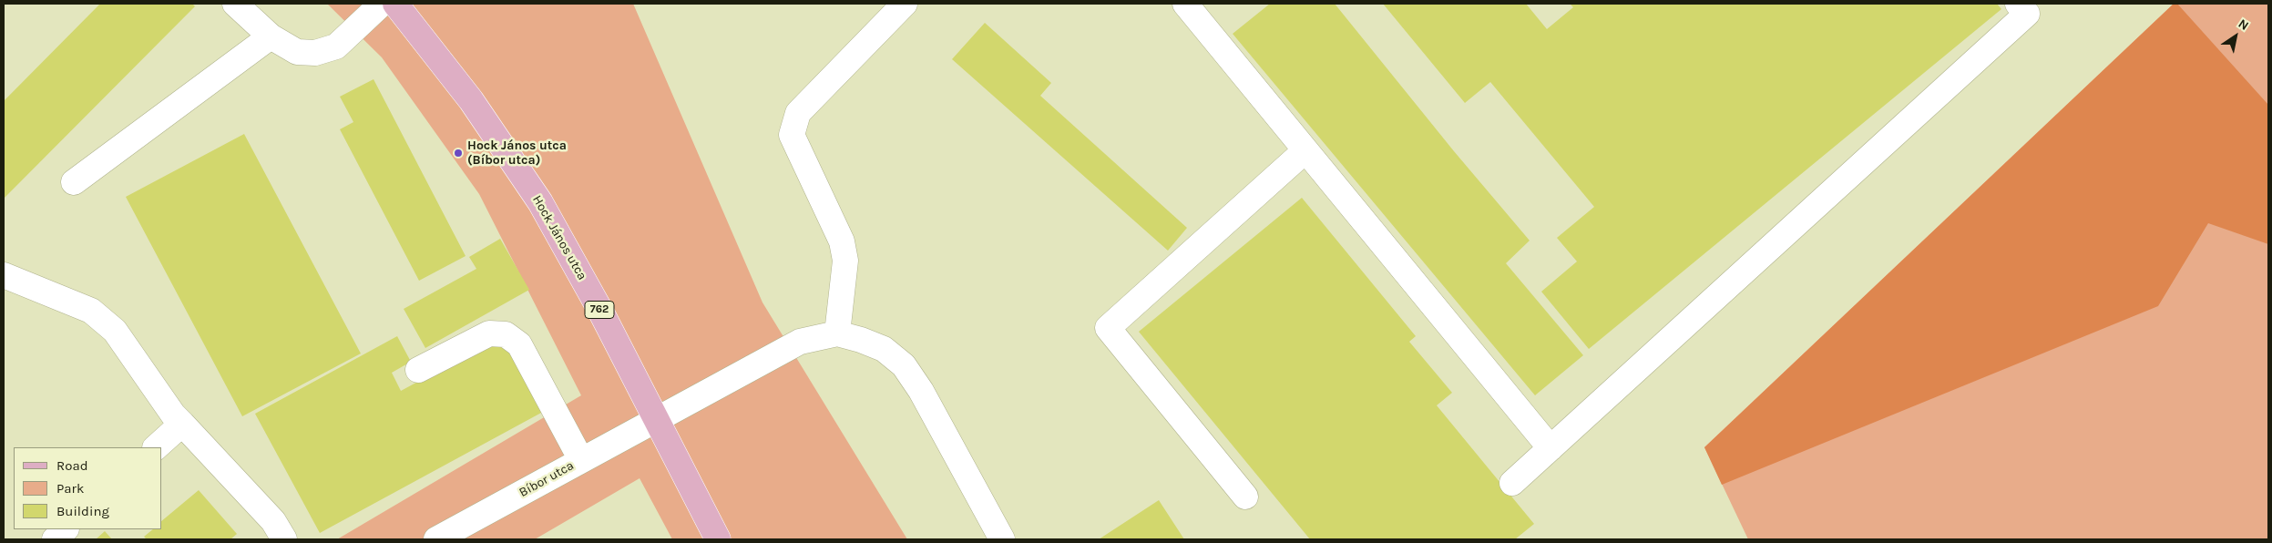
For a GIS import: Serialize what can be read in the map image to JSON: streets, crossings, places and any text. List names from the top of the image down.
{
  "streets": {
    "main road": ["Hock János utca", "762"],
    "street": ["Bíbor utca"]
  },
  "crossings": [
    ["Hock János utca", "Bíbor utca"]
  ],
  "places": ["Hock János utca (Bíbor utca)"],
  "legend": ["Road", "Park", "Building"],
  "north": "top right"
}
